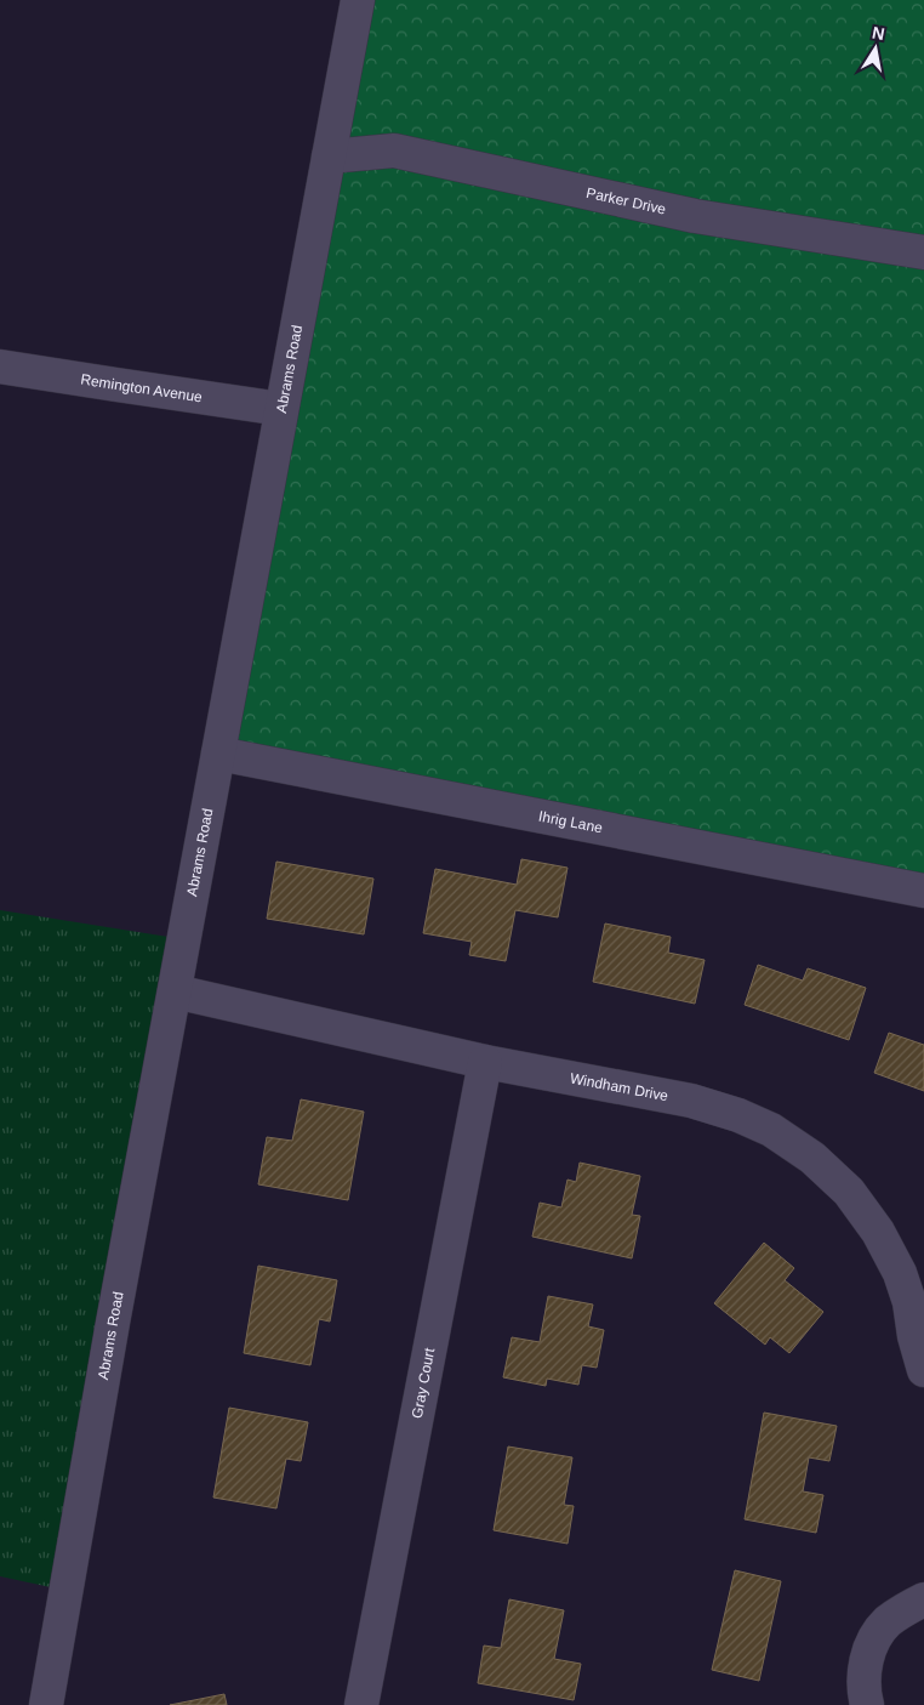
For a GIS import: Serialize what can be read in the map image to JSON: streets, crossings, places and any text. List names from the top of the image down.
{
  "streets": {
    "street": [
      "Parker Drive",
      "Abrams Road",
      "Remington Avenue",
      "Ihrig Lane",
      "Windham Drive",
      "Gray Court"
    ]
  },
  "crossings": [
    ["Parker Drive", "Abrams Road"],
    ["Abrams Road", "Remington Avenue"],
    ["Abrams Road", "Ihrig Lane"],
    ["Abrams Road", "Windham Drive"],
    ["Windham Drive", "Gray Court"]
  ],
  "north": "top"
}
